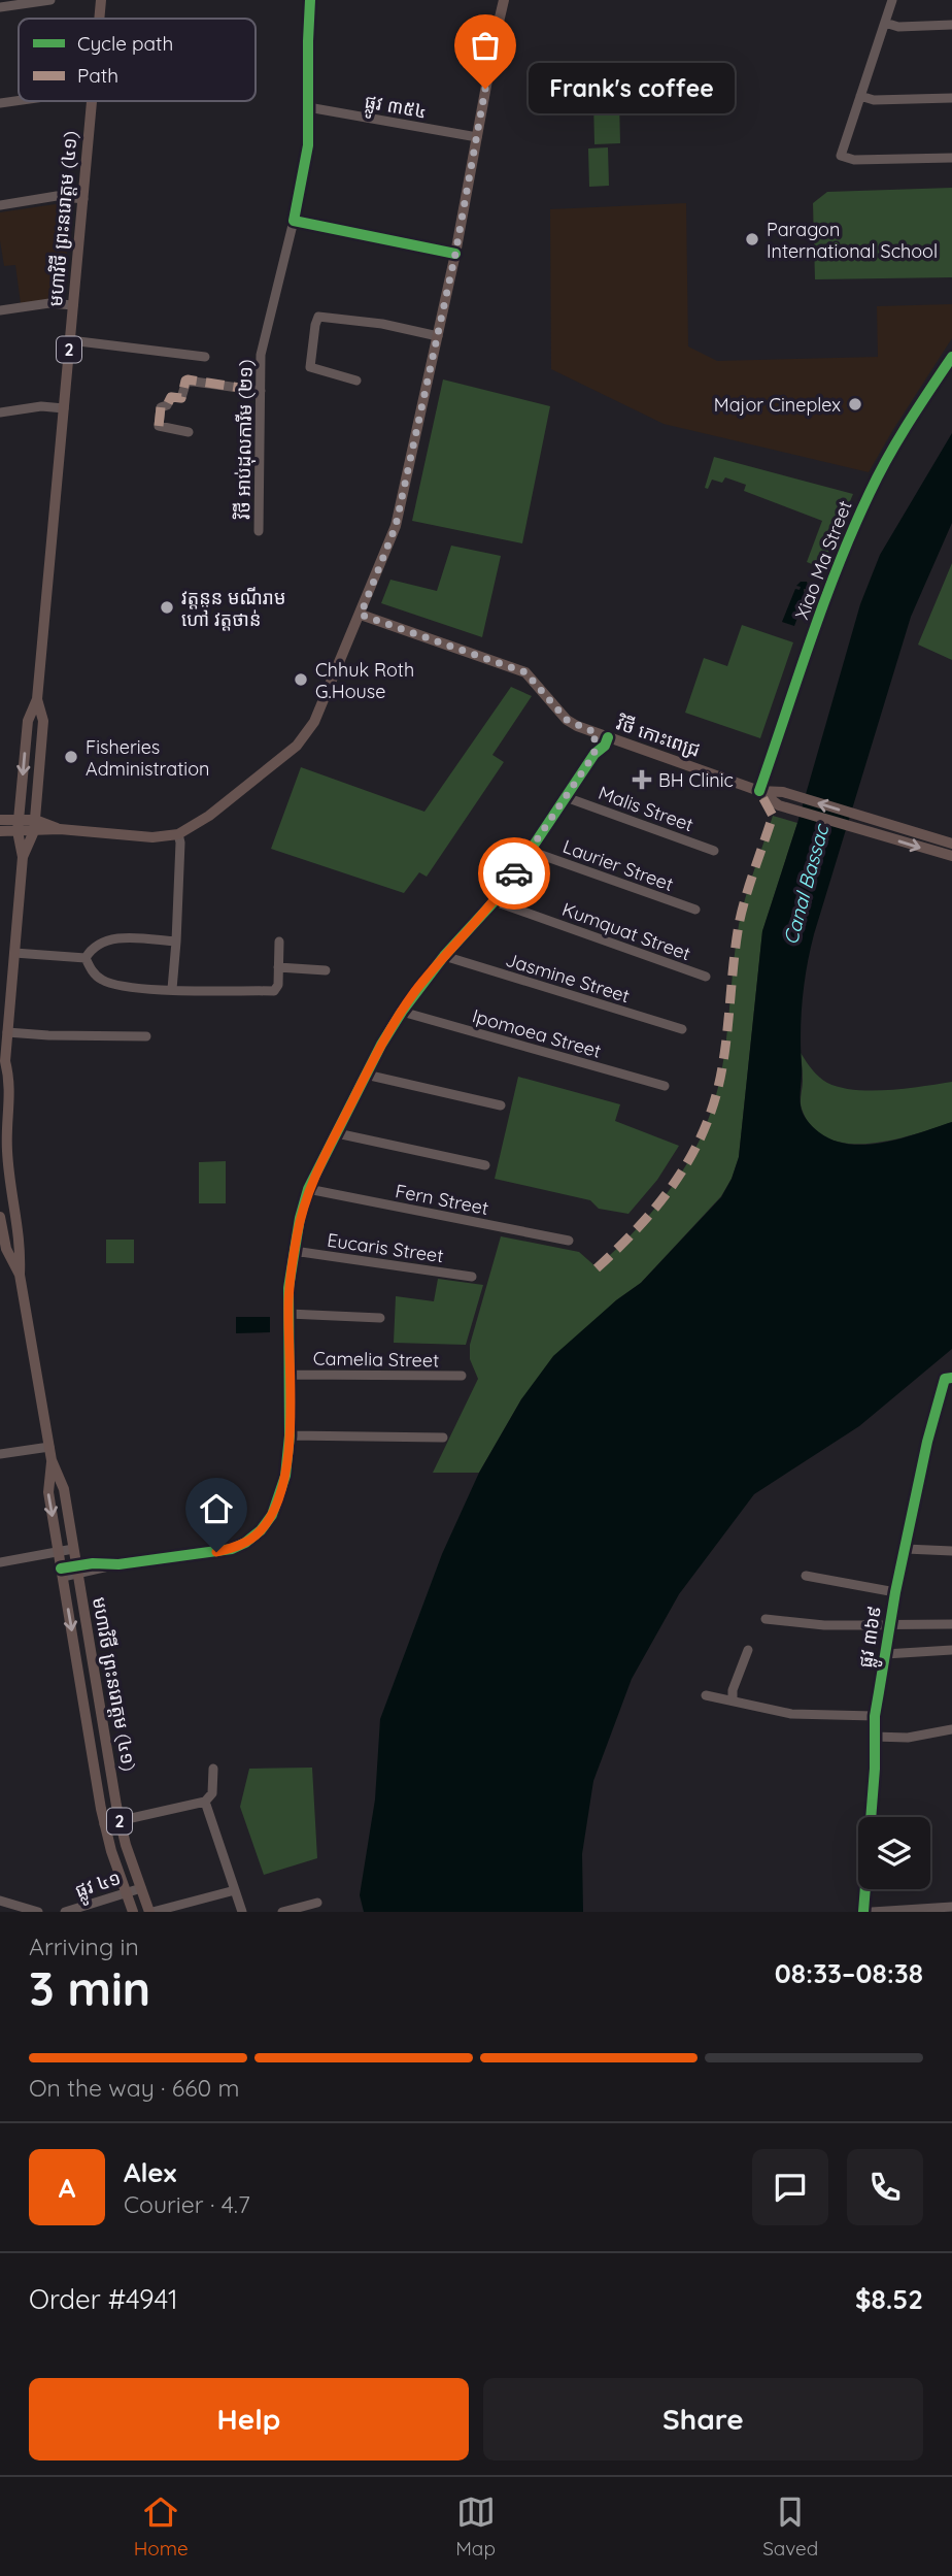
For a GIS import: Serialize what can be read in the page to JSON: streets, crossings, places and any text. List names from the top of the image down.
{
  "streets": {
    "main road": ["មហាវិថី ព្រះនរោត្តម (៤១)", "2", "វិថី កោះពេជ្រ"],
    "street": [
      "ផ្លូវ ៣៥៤",
      "វិថី អាប់ដុលការីម (២១)",
      "Xiao Ma Street",
      "Malis Street",
      "Laurier Street",
      "Kumquat Street",
      "Jasmine Street",
      "Ipomoea Street",
      "Fern Street",
      "Eucaris Street",
      "Camelia Street",
      "ផ្លូវ ៣៦៩",
      "ផ្លូវ ៤១"
    ]
  },
  "crossings": [
    ["ផ្លូវ ៣៥៤", "វិថី អាប់ដុលការីម (២១)"],
    ["មហាវិថី ព្រះនរោត្តម (៤១)", "ផ្លូវ ៤១"],
    ["Xiao Ma Street", "វិថី កោះពេជ្រ"]
  ],
  "water": ["Canal Bassac"],
  "places": {
    "other": [
      "Frank's coffee",
      "Paragon International School",
      "Major Cineplex",
      "វត្តនួន មណីរាម ហៅ វត្តថាន់",
      "Chhuk Roth G.House",
      "Fisheries Administration"
    ],
    "health": ["BH Clinic"]
  },
  "legend": ["Cycle path", "Path"],
  "page": {
    "bubble": "Frank's coffee",
    "heading": ["3 min", "Arriving in", "08:33–08:38"],
    "panel": [
      "Alex",
      "Courier · 4.7",
      "Order #4941",
      "$8.52"
    ],
    "bar": "On the way · 660 m",
    "round": "A",
    "buttons": ["Help", "Share"],
    "tabs": ["Home", "Map", "Saved"]
  }
}
